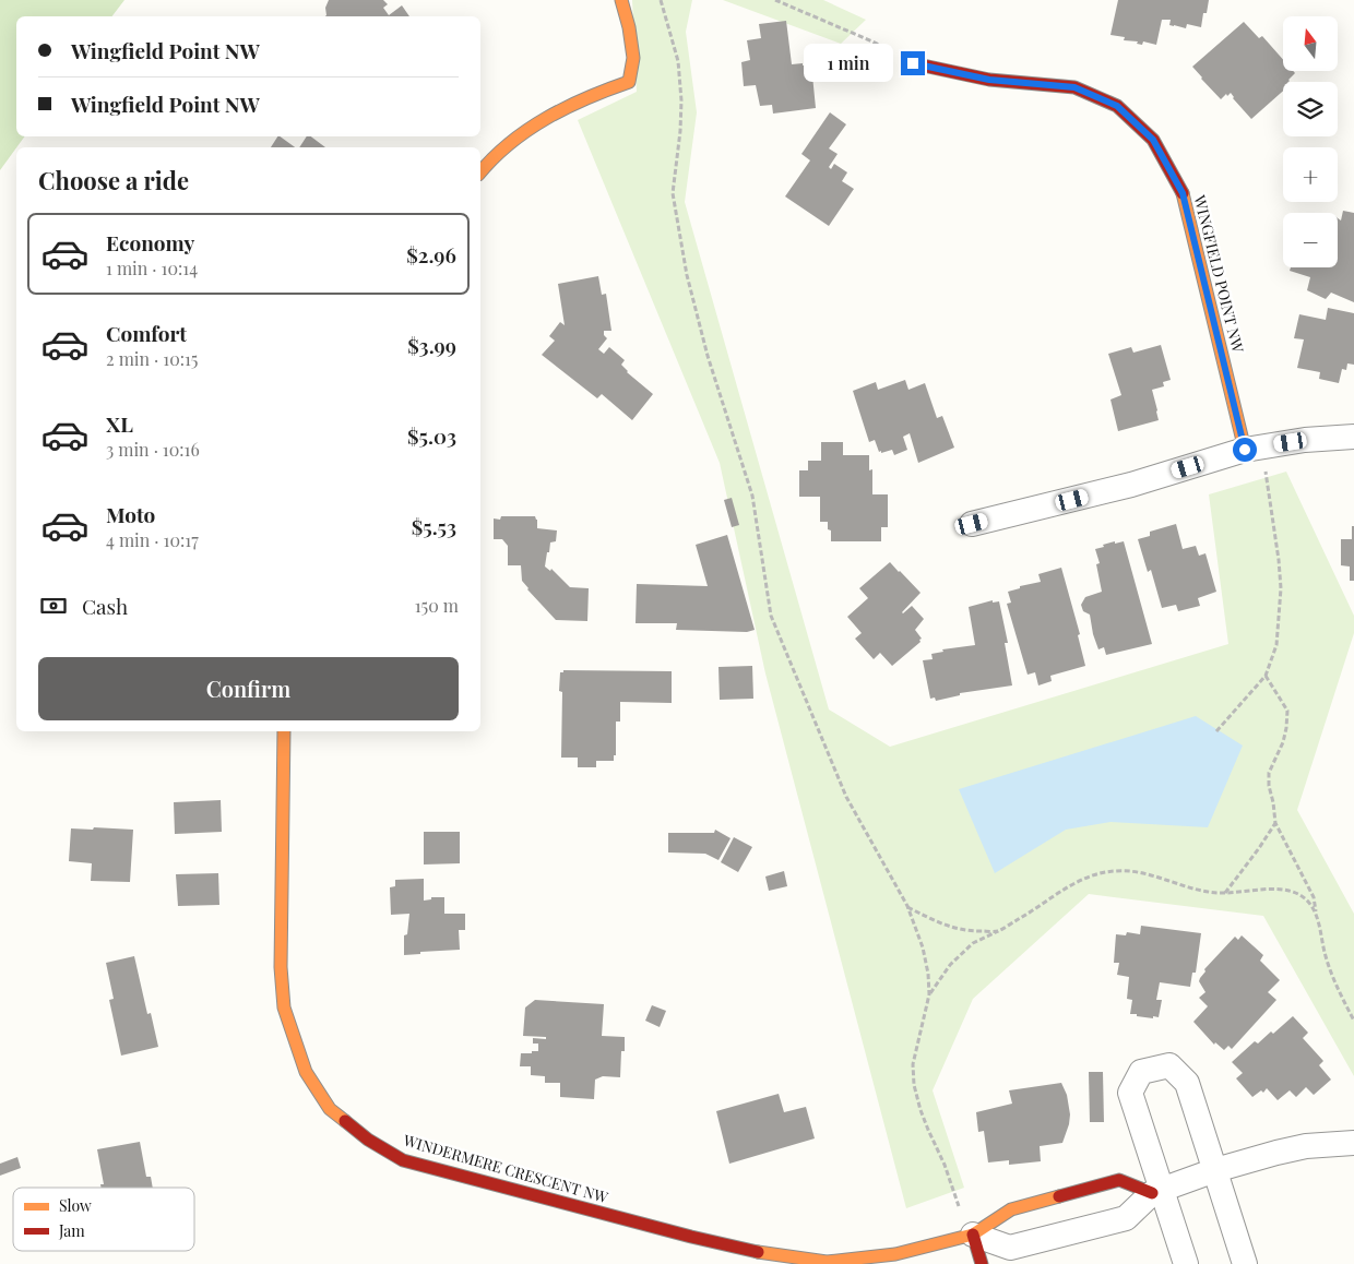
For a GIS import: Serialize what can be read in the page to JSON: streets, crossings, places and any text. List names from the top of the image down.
{
  "streets": {
    "street": ["WINGFIELD POINT NW", "WINDERMERE CRESCENT NW"]
  },
  "legend": ["Slow", "Jam"],
  "north": "top",
  "page": {
    "map_buttons": ["+", "−"],
    "banner": ["Wingfield Point NW", "Wingfield Point NW"],
    "bubble": "1 min",
    "heading": "Choose a ride",
    "list": [
      {
        "name": "Economy",
        "note": "1 min · 10:14",
        "value": "$2.96"
      },
      {
        "name": "Comfort",
        "note": "2 min · 10:15",
        "value": "$3.99"
      },
      {
        "name": "XL",
        "note": "3 min · 10:16",
        "value": "$5.03"
      },
      {
        "name": "Moto",
        "note": "4 min · 10:17",
        "value": "$5.53"
      }
    ],
    "pay": ["Cash", "150 m"],
    "buttons": "Confirm"
  }
}
